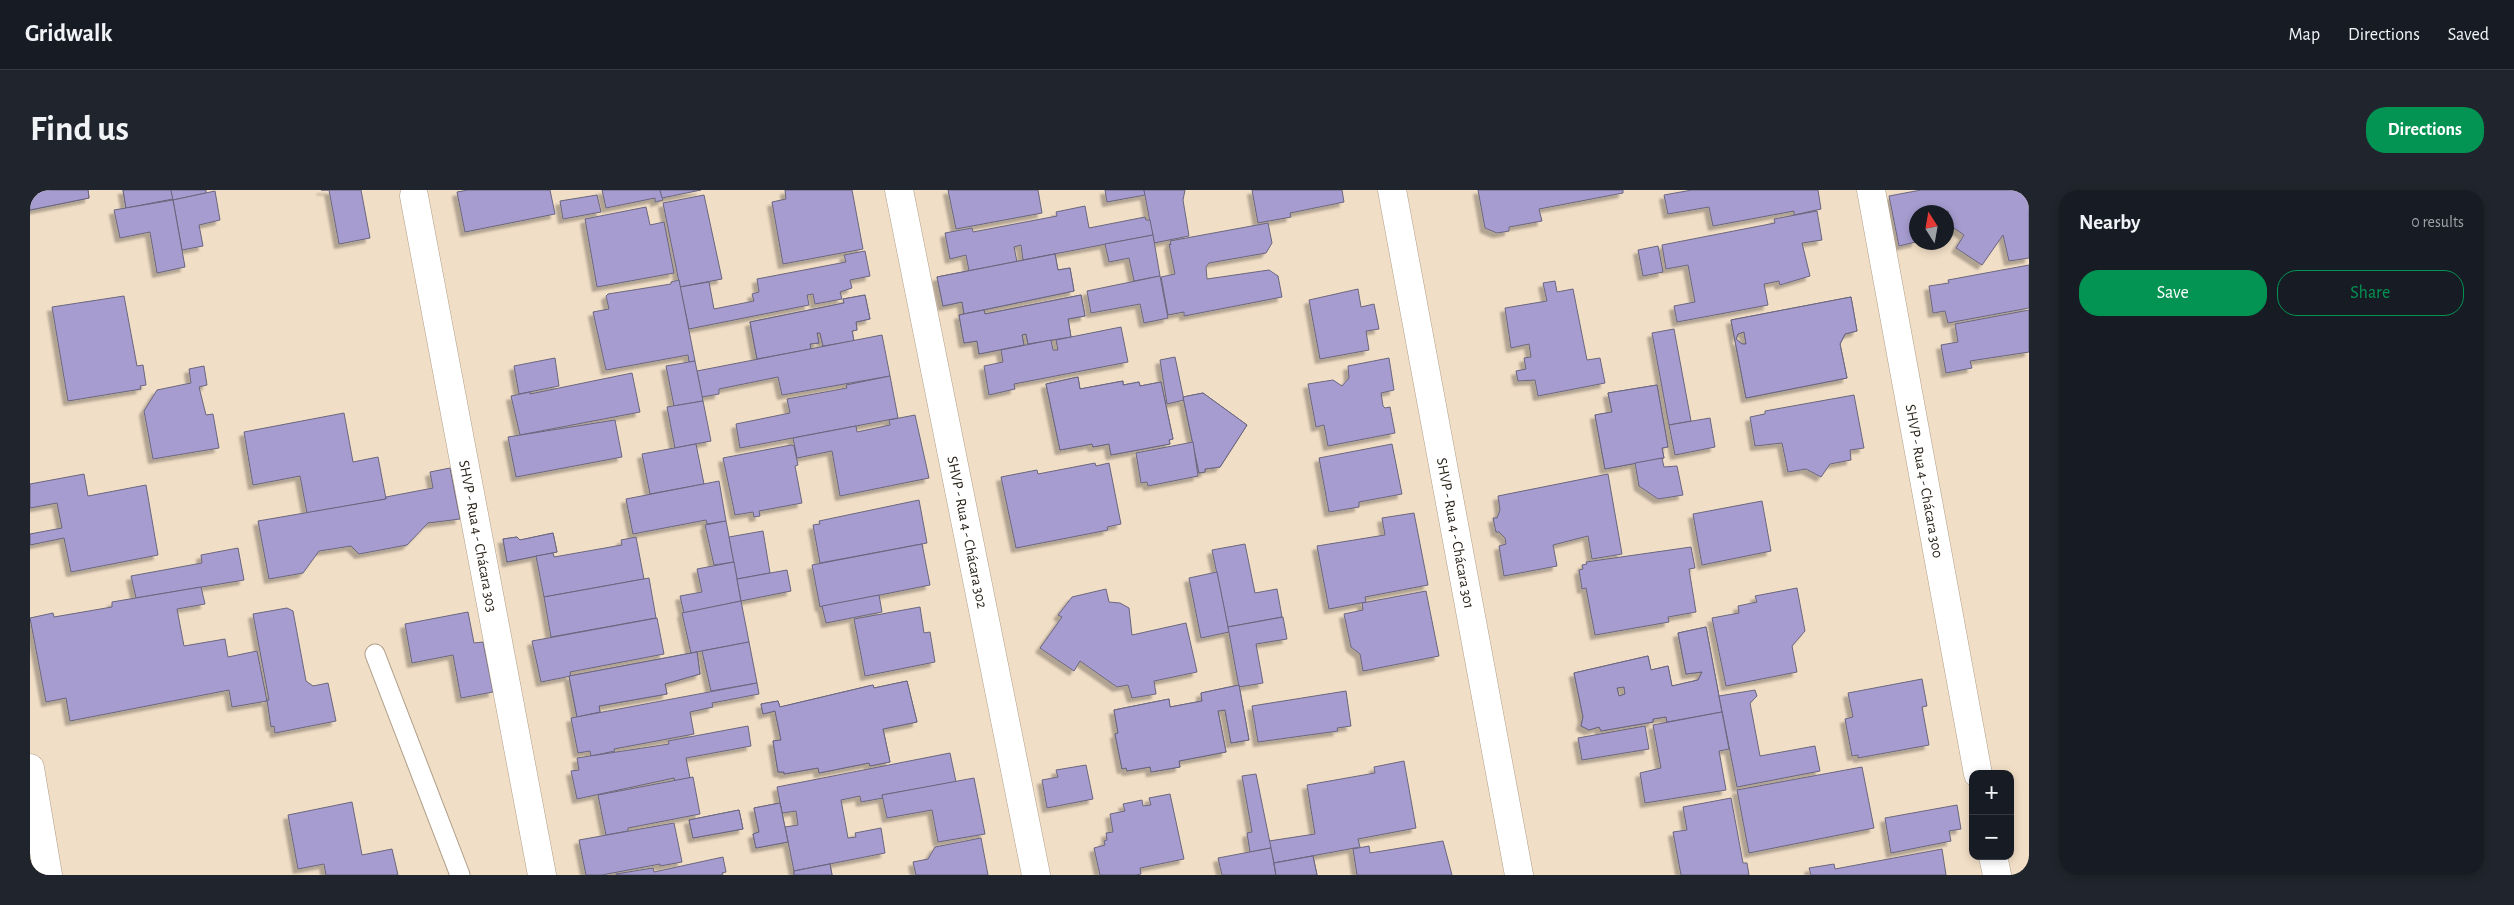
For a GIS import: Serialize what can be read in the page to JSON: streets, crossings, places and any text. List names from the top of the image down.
{
  "streets": {
    "street": [
      "SHVP - Rua 4 - Chácara 300",
      "SHVP - Rua 4 - Chácara 302",
      "SHVP - Rua 4 - Chácara 301",
      "SHVP - Rua 4 - Chácara 303"
    ]
  },
  "north": "top",
  "page": {
    "header": "Gridwalk",
    "nav": ["Map", "Directions", "Saved"],
    "buttons": [
      "Directions",
      ["Save", "Share"]
    ],
    "title": "Find us",
    "heading": ["Nearby", "0 results"],
    "map_buttons": ["+", "−"]
  }
}
